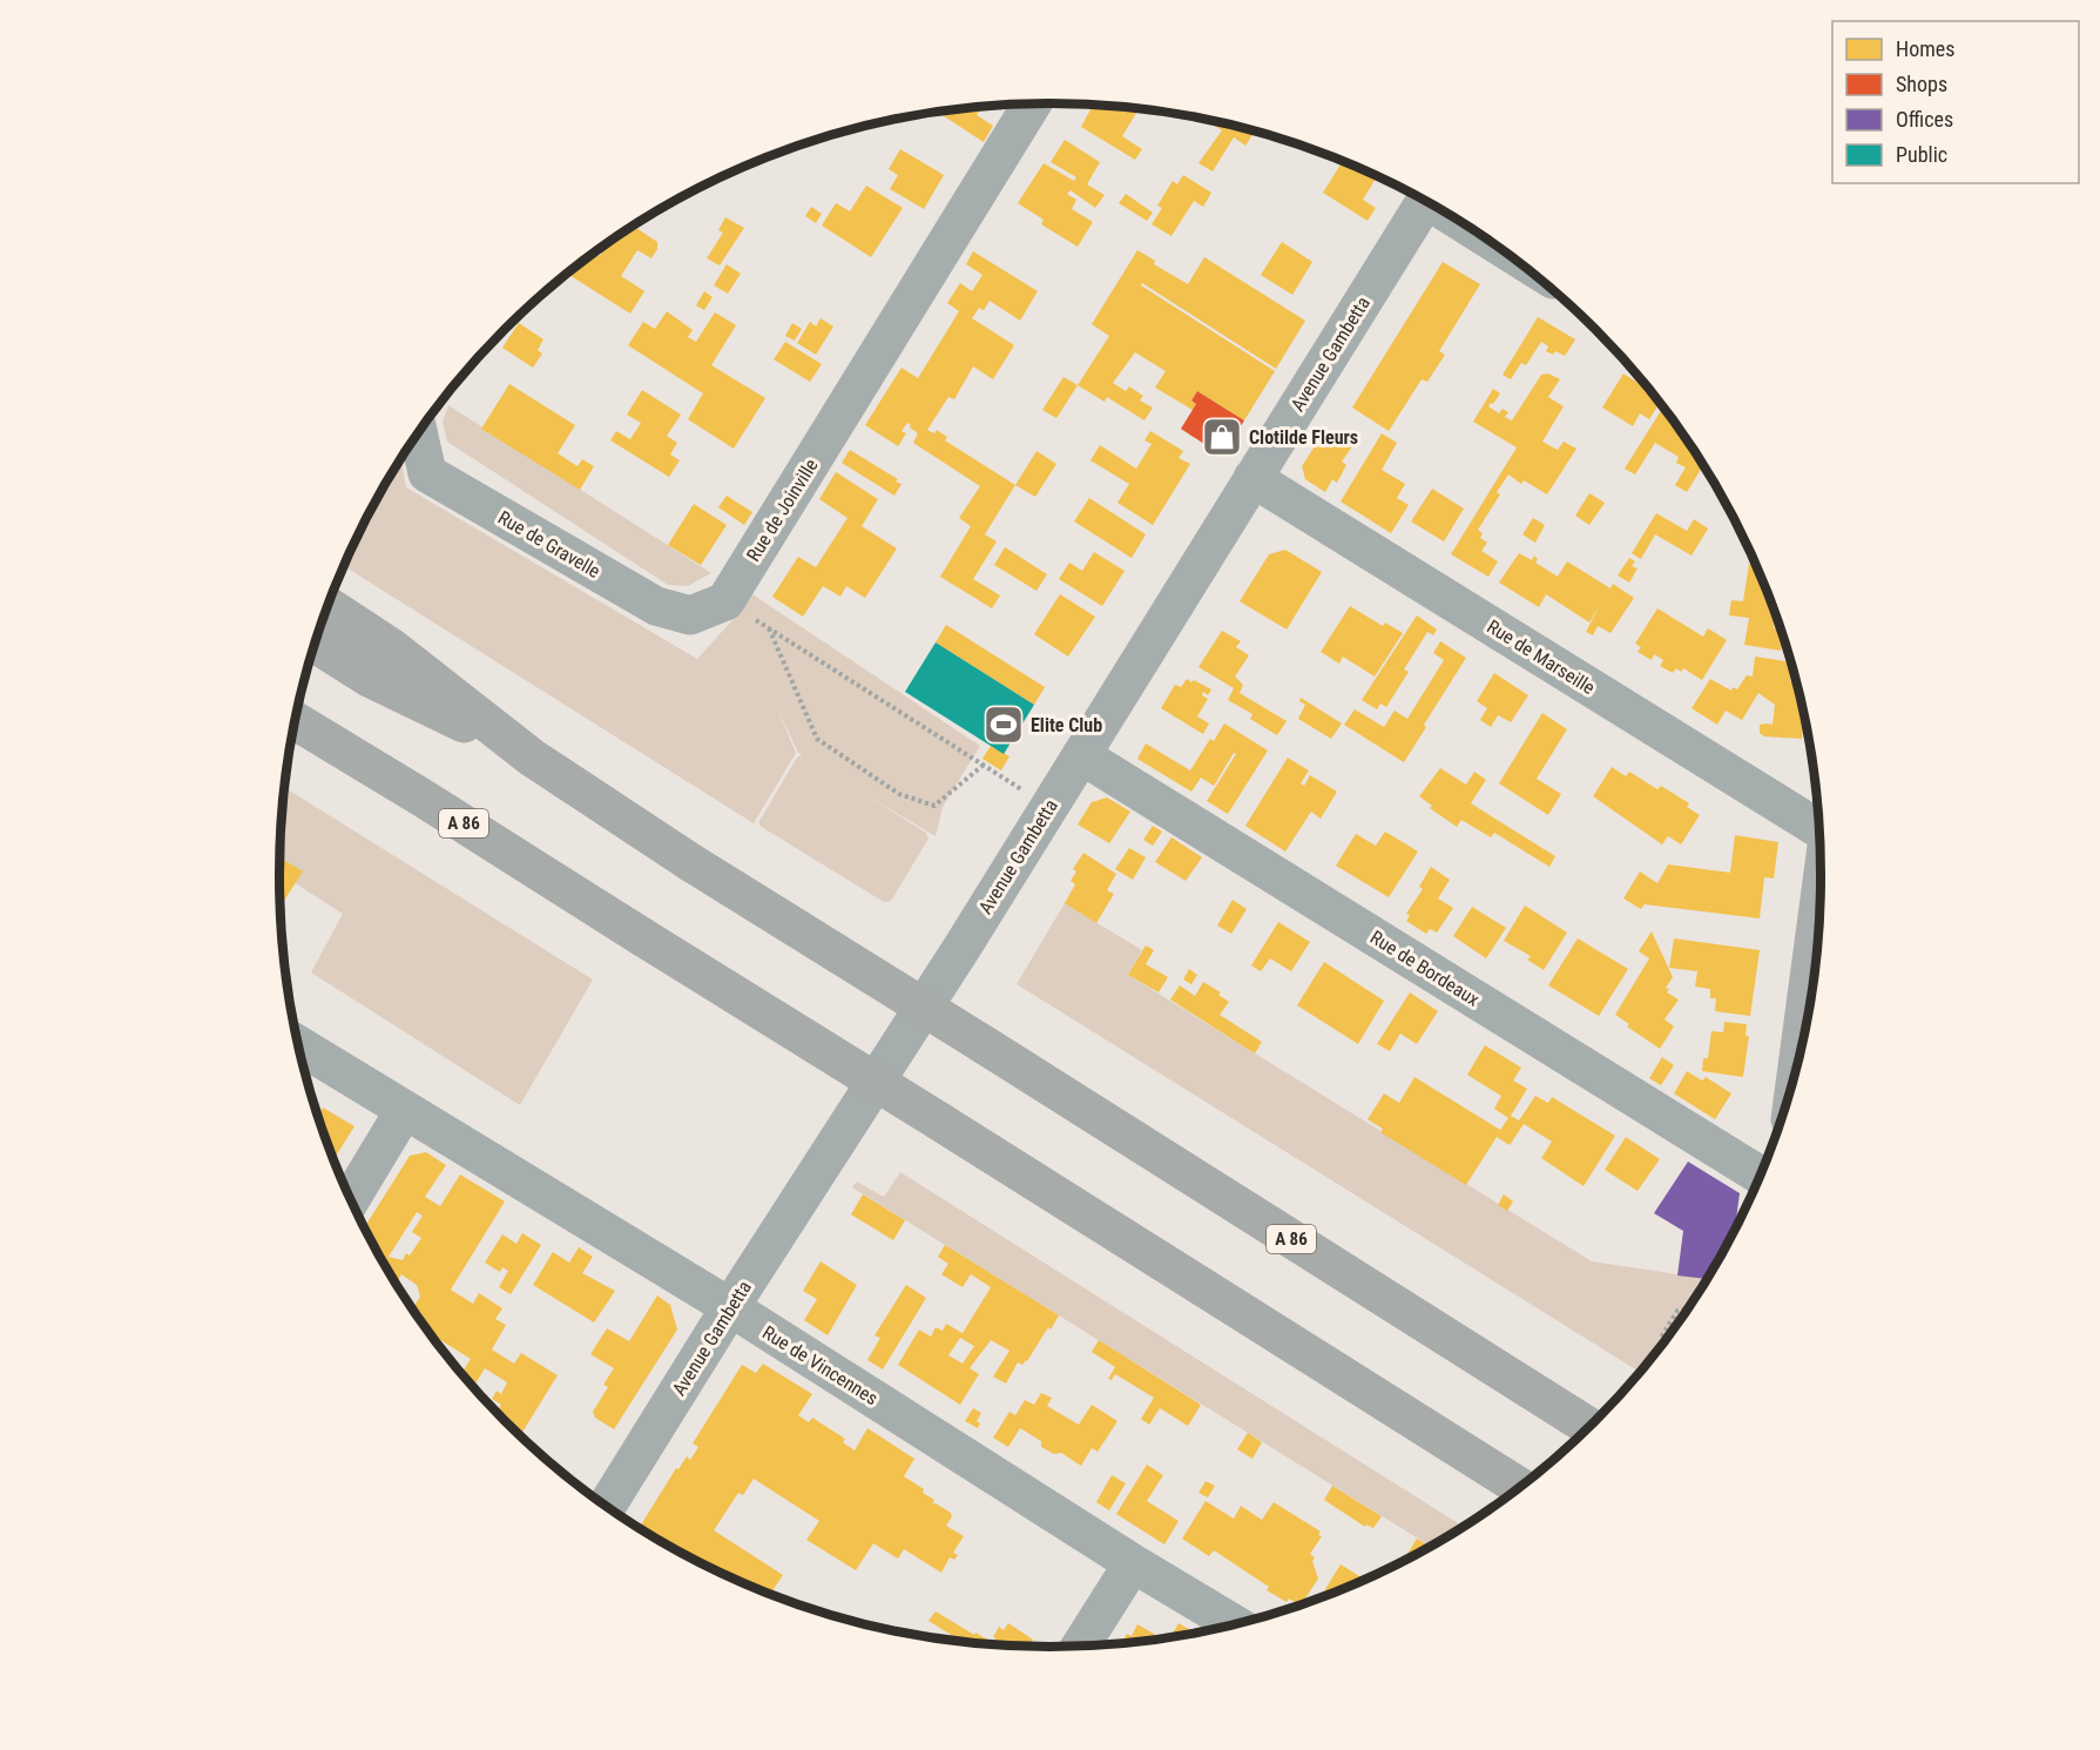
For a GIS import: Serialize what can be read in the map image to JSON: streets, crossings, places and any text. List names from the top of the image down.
{
  "streets": {
    "highway": ["A 86"],
    "street": [
      "Avenue Gambetta",
      "Rue de Joinville",
      "Rue de Gravelle",
      "Rue de Marseille",
      "Rue de Bordeaux",
      "Rue de Vincennes"
    ]
  },
  "crossings": [
    ["Avenue Gambetta", "Rue de Marseille"],
    ["Avenue Gambetta", "Rue de Bordeaux"],
    ["Avenue Gambetta", "Rue de Vincennes"],
    ["Rue de Joinville", "Rue de Gravelle"]
  ],
  "places": {
    "shop": ["Clotilde Fleurs"],
    "sports": ["Elite Club"]
  },
  "legend": [
    "Homes",
    "Shops",
    "Offices",
    "Public"
  ]
}
